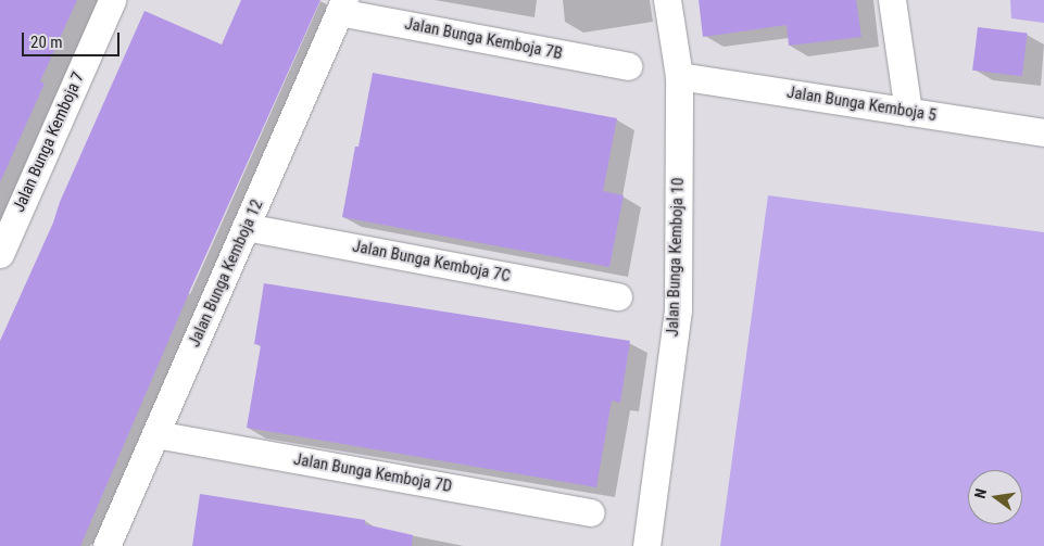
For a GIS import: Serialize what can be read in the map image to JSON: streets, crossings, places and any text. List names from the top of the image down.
{
  "streets": {
    "street": [
      "Jalan Bunga Kemboja 7B",
      "Jalan Bunga Kemboja 5",
      "Jalan Bunga Kemboja 7",
      "Jalan Bunga Kemboja 10",
      "Jalan Bunga Kemboja 7C",
      "Jalan Bunga Kemboja 12",
      "Jalan Bunga Kemboja 7D"
    ]
  },
  "crossings": [
    ["Jalan Bunga Kemboja 7B", "Jalan Bunga Kemboja 12"],
    ["Jalan Bunga Kemboja 5", "Jalan Bunga Kemboja 10"],
    ["Jalan Bunga Kemboja 7C", "Jalan Bunga Kemboja 12"],
    ["Jalan Bunga Kemboja 12", "Jalan Bunga Kemboja 7D"]
  ],
  "scale_bar": "20 m",
  "north": "left"
}
